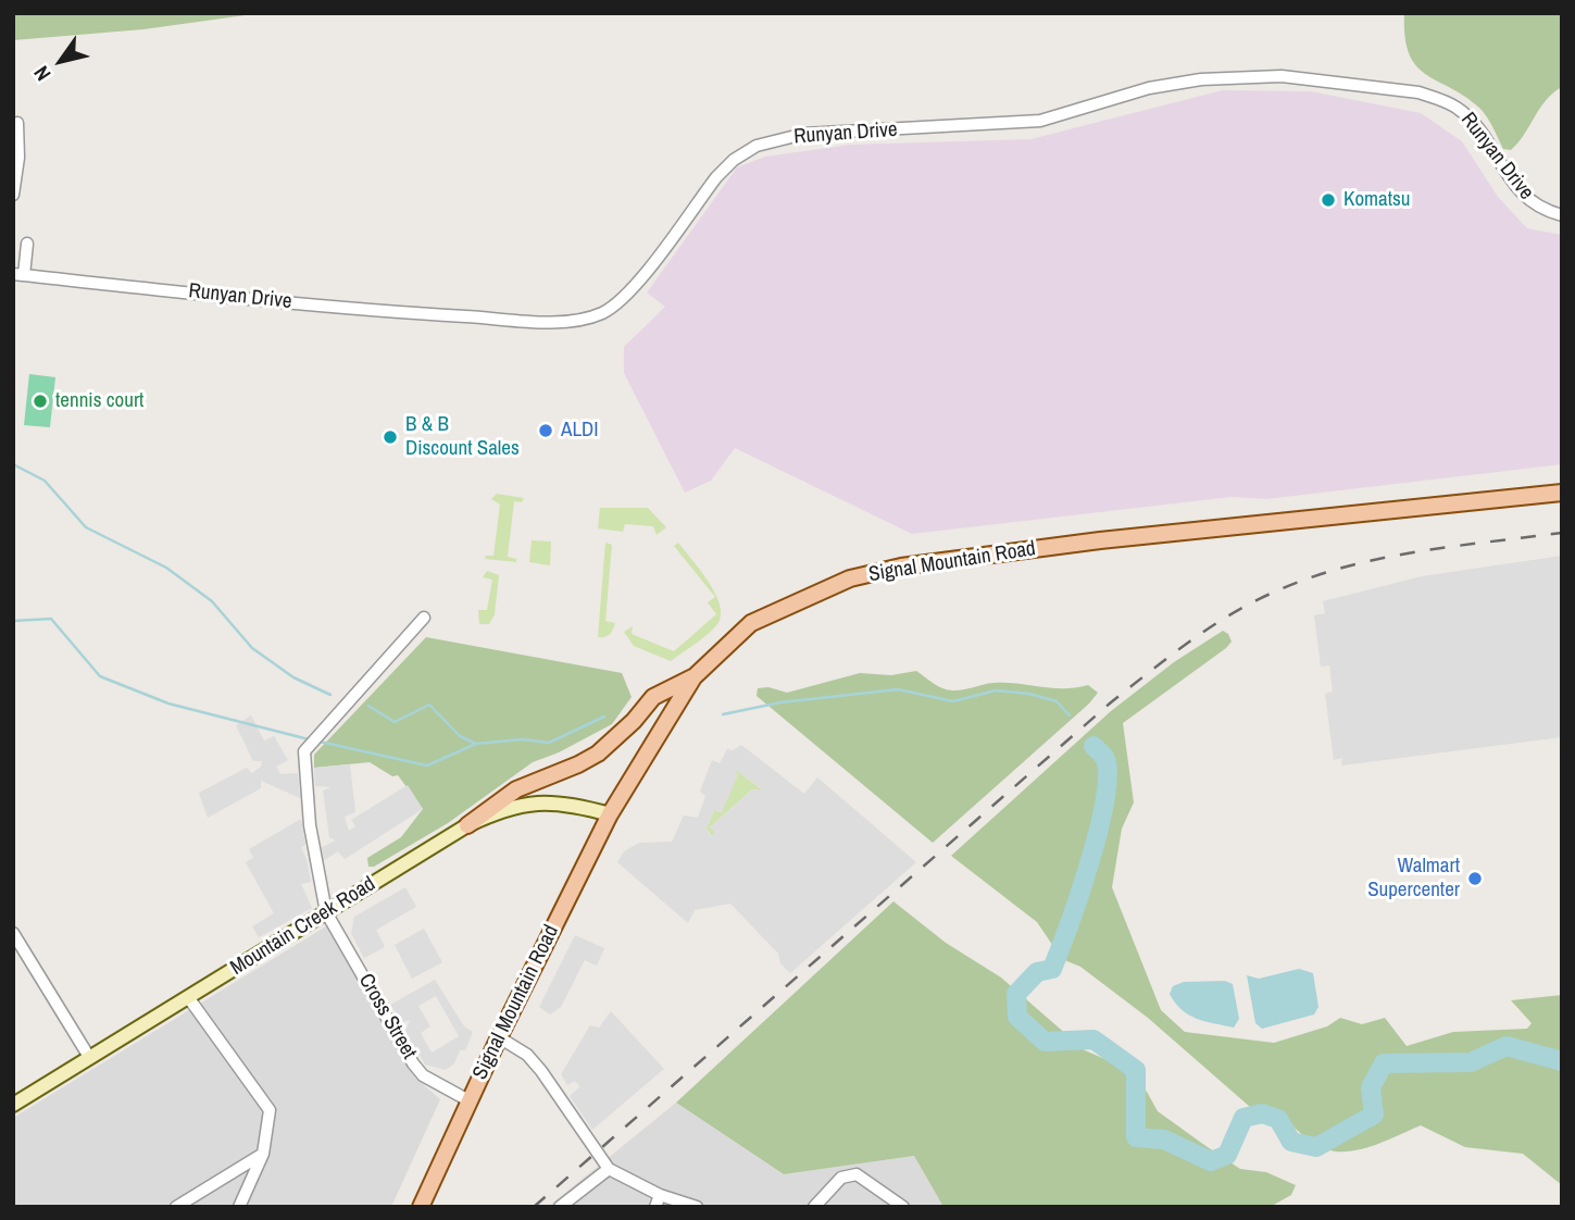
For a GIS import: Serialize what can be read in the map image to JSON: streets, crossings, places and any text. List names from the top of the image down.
{
  "streets": {
    "main road": ["Signal Mountain Road", "Mountain Creek Road"],
    "street": ["Runyan Drive", "Cross Street"]
  },
  "crossings": [
    ["Signal Mountain Road", "Mountain Creek Road"],
    ["Signal Mountain Road", "Cross Street"],
    ["Mountain Creek Road", "Cross Street"]
  ],
  "places": [
    "Komatsu",
    "tennis court",
    "ALDI",
    "B & B Discount Sales",
    "Walmart Supercenter"
  ],
  "north": "bottom left"
}
